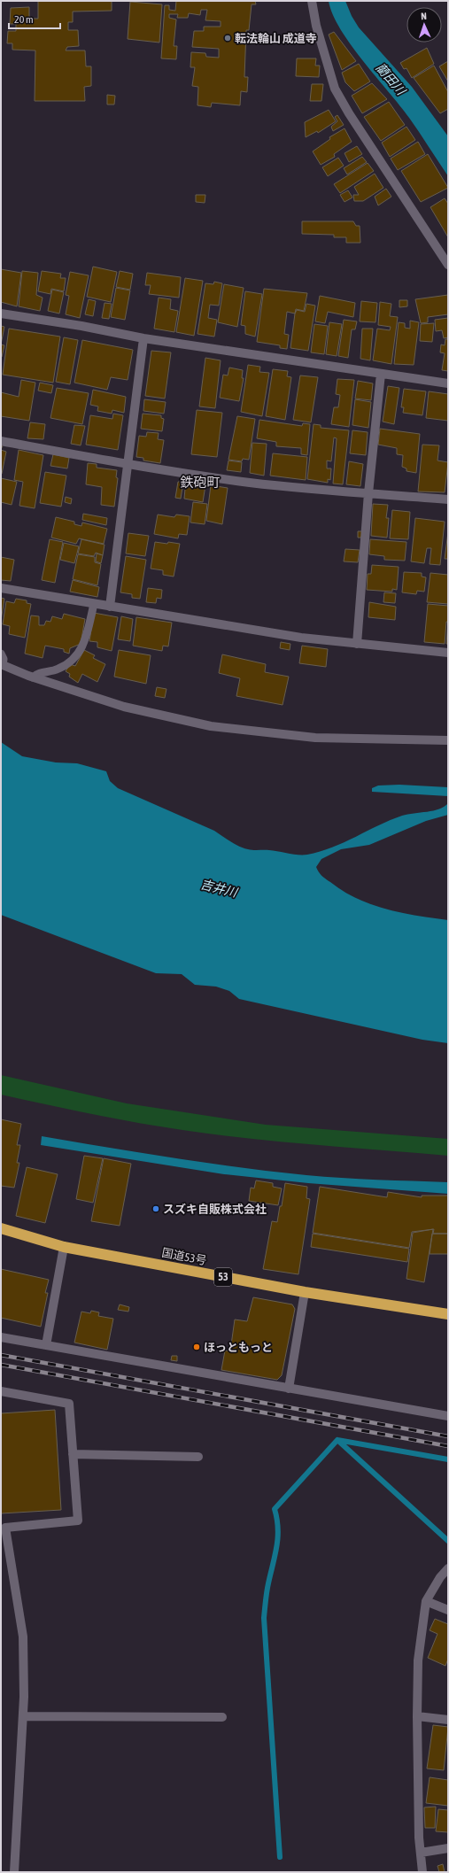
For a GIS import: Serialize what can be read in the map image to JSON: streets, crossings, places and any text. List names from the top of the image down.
{
  "streets": {
    "highway": ["国道53号", "53"]
  },
  "districts": ["鉄砲町"],
  "water": ["藺田川", "吉井川"],
  "places": ["転法輪山 成道寺", "スズキ自販株式会社", "ほっともっと"],
  "scale_bar": "20 m",
  "north": "top"
}
